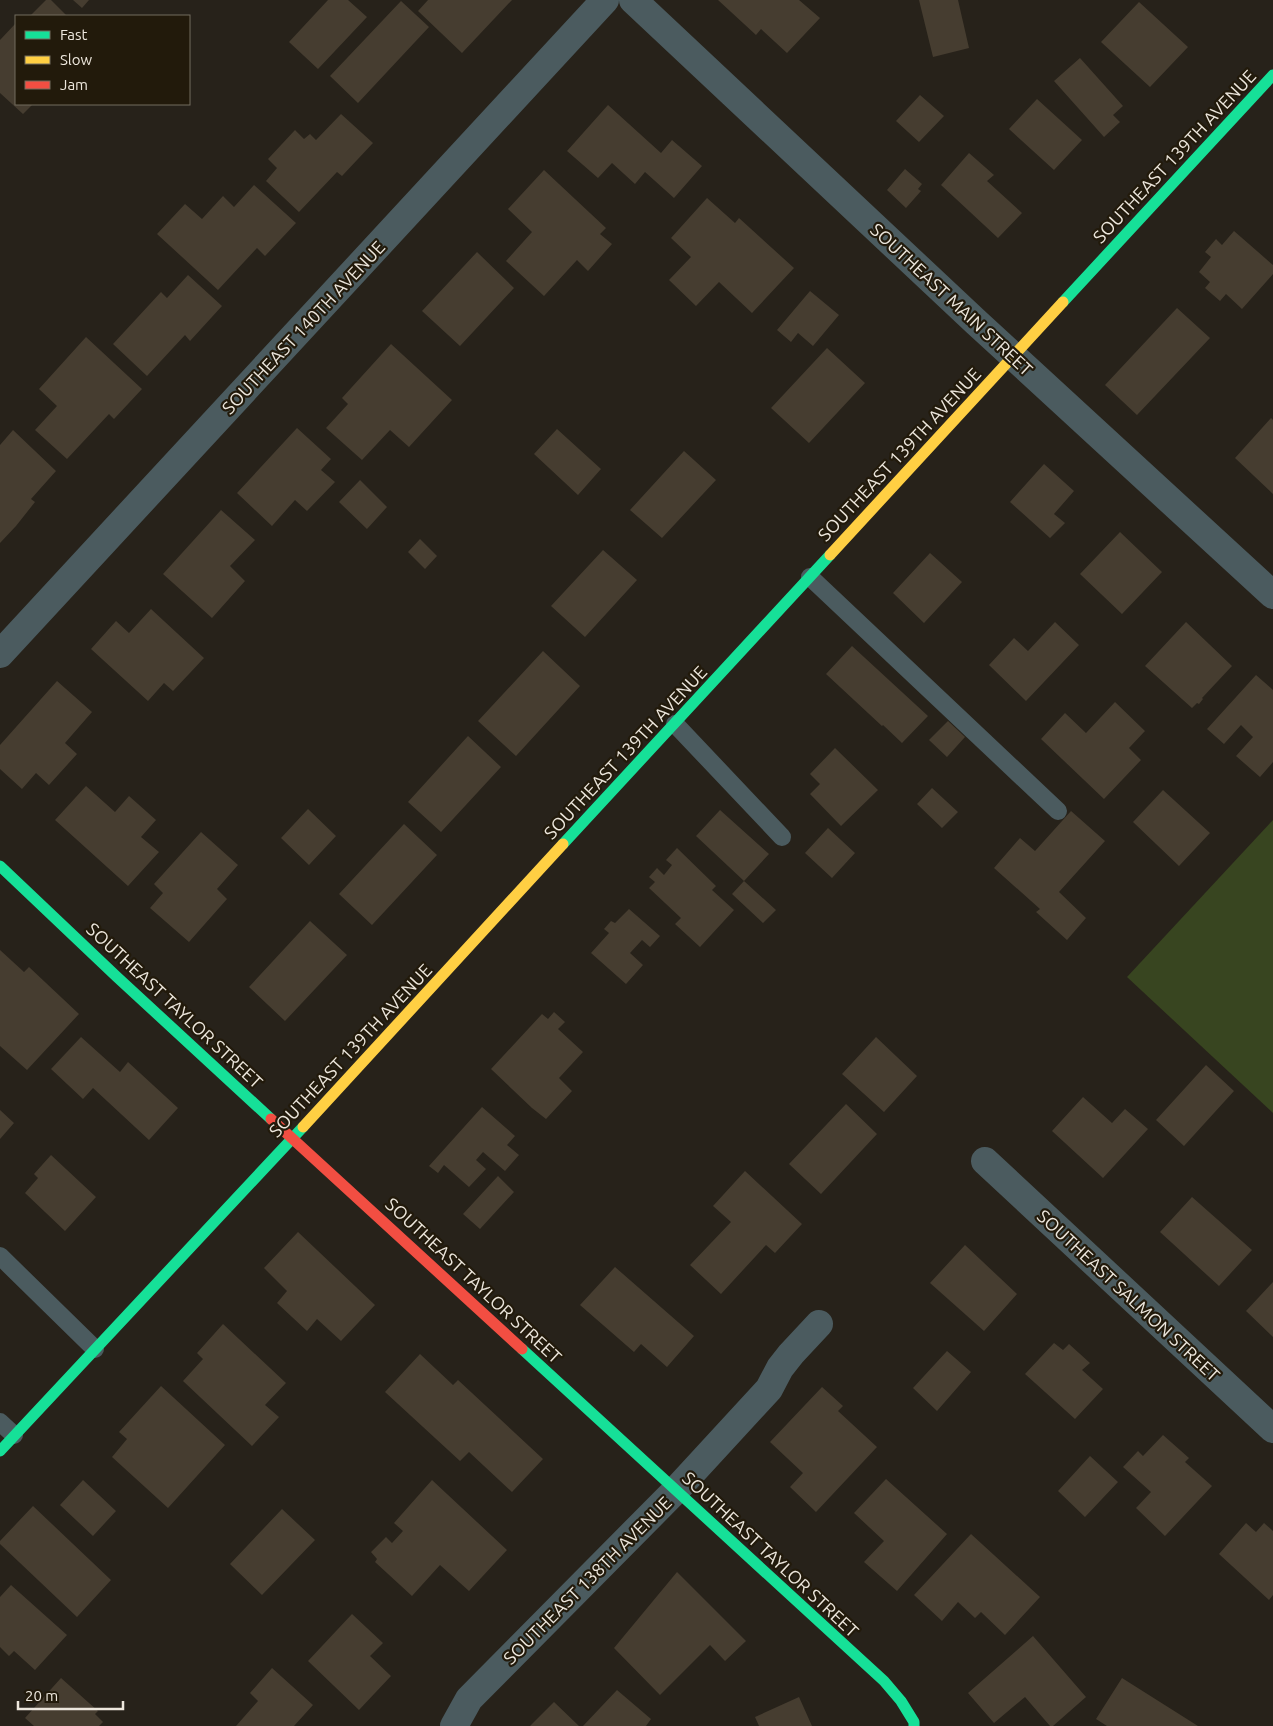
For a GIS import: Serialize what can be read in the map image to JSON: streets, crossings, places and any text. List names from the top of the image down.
{
  "streets": {
    "street": [
      "SOUTHEAST 139TH AVENUE",
      "SOUTHEAST MAIN STREET",
      "SOUTHEAST 140TH AVENUE",
      "SOUTHEAST TAYLOR STREET",
      "SOUTHEAST SALMON STREET",
      "SOUTHEAST 138TH AVENUE"
    ]
  },
  "crossings": [
    ["SOUTHEAST 139TH AVENUE", "SOUTHEAST MAIN STREET"],
    ["SOUTHEAST 139TH AVENUE", "SOUTHEAST TAYLOR STREET"],
    ["SOUTHEAST TAYLOR STREET", "SOUTHEAST 138TH AVENUE"]
  ],
  "legend": ["Fast", "Slow", "Jam"],
  "scale_bar": "20 m"
}
